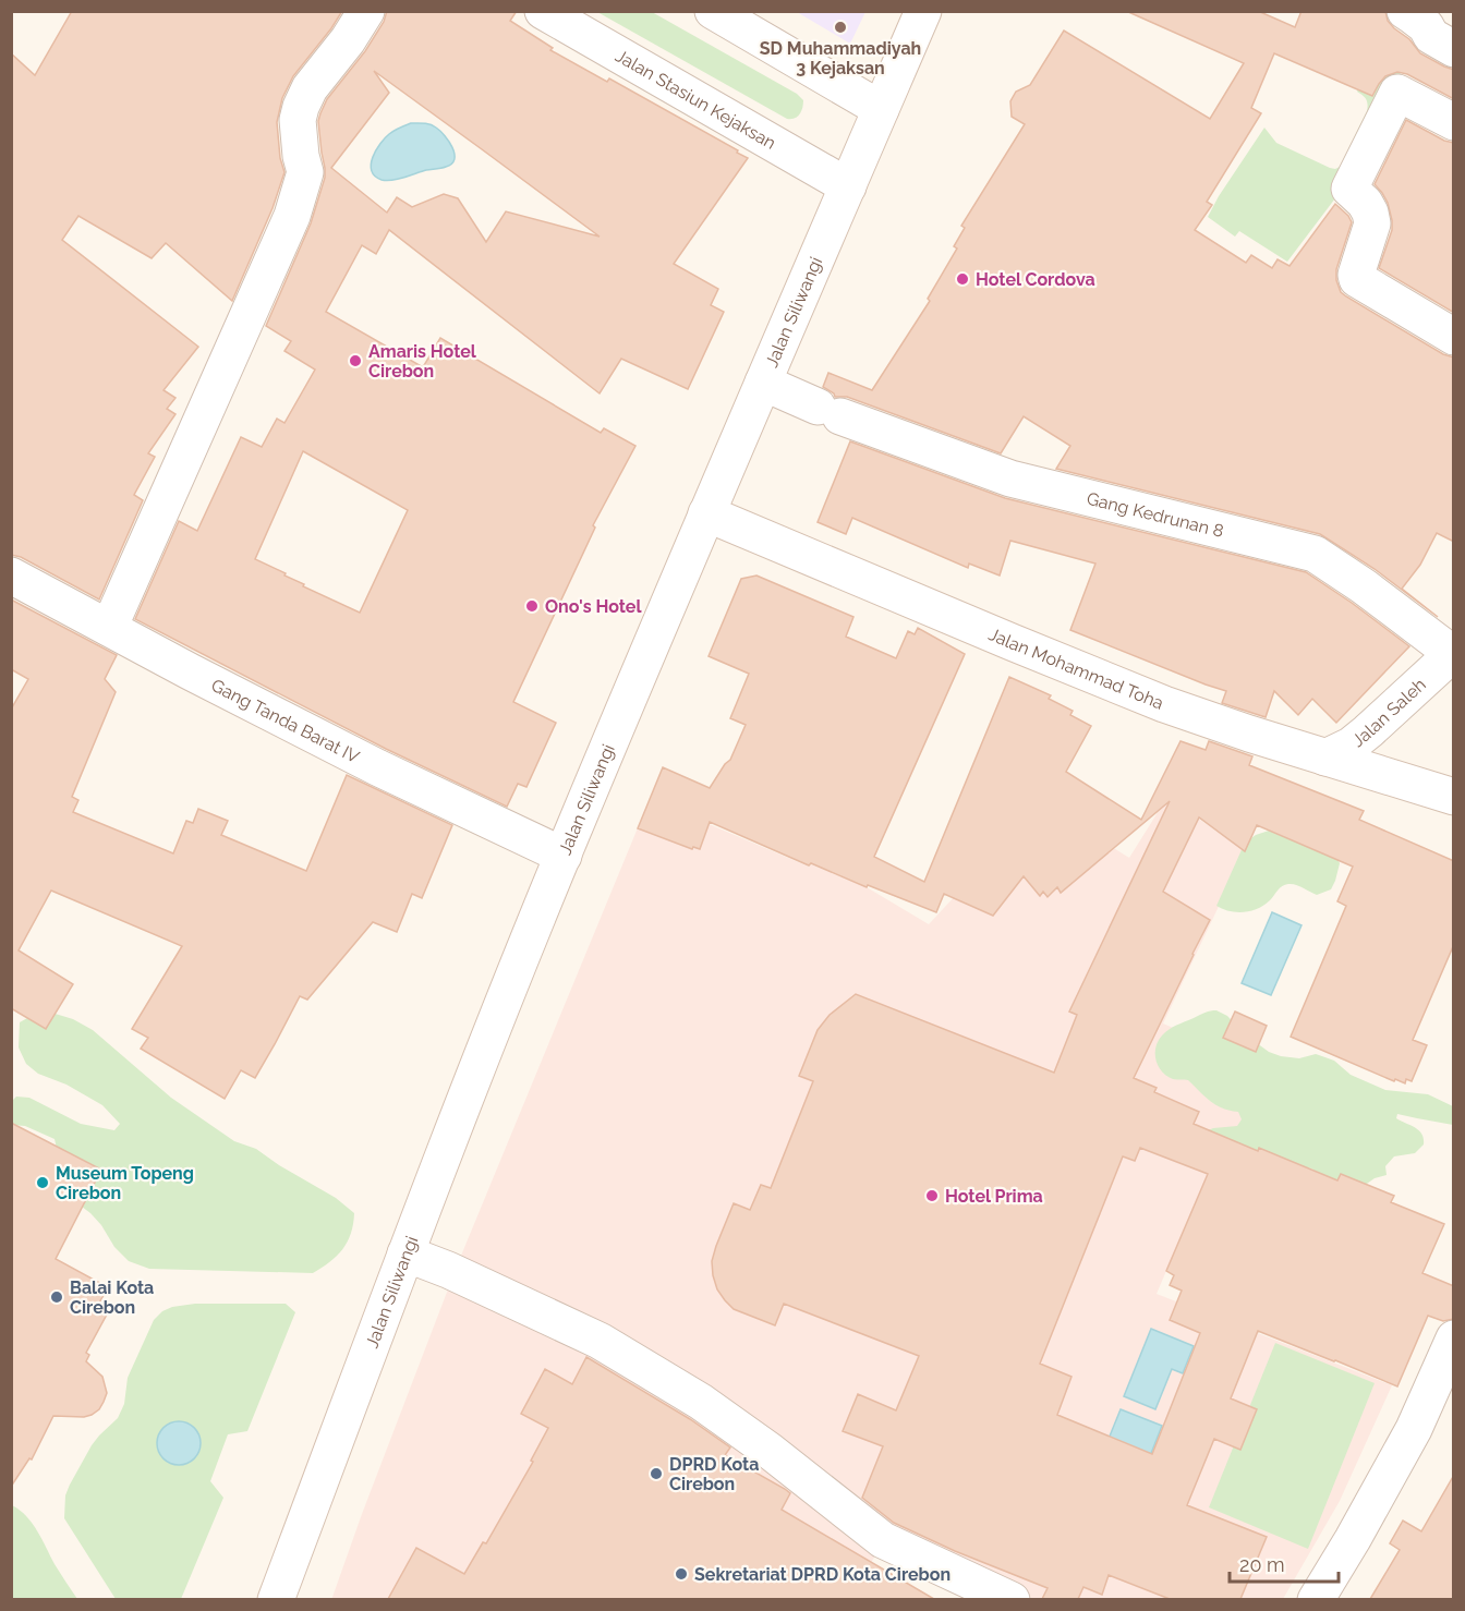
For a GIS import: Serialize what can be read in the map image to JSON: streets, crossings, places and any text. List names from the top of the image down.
{
  "streets": {
    "street": [
      "Jalan Stasiun Kejaksan",
      "Jalan Siliwangi",
      "Gang Kedrunan 8",
      "Jalan Mohammad Toha",
      "Jalan Saleh",
      "Gang Tanda Barat IV"
    ]
  },
  "crossings": [
    ["Jalan Stasiun Kejaksan", "Jalan Siliwangi"],
    ["Jalan Siliwangi", "Gang Kedrunan 8"],
    ["Jalan Siliwangi", "Jalan Mohammad Toha"],
    ["Jalan Siliwangi", "Gang Tanda Barat IV"],
    ["Gang Kedrunan 8", "Jalan Saleh"],
    ["Jalan Mohammad Toha", "Jalan Saleh"]
  ],
  "places": [
    "SD Muhammadiyah 3 Kejaksan",
    "Hotel Cordova",
    "Amaris Hotel Cirebon",
    "Ono's Hotel",
    "Museum Topeng Cirebon",
    "Hotel Prima",
    "Balai Kota Cirebon",
    "DPRD Kota Cirebon",
    "Sekretariat DPRD Kota Cirebon"
  ],
  "scale_bar": "20 m"
}
